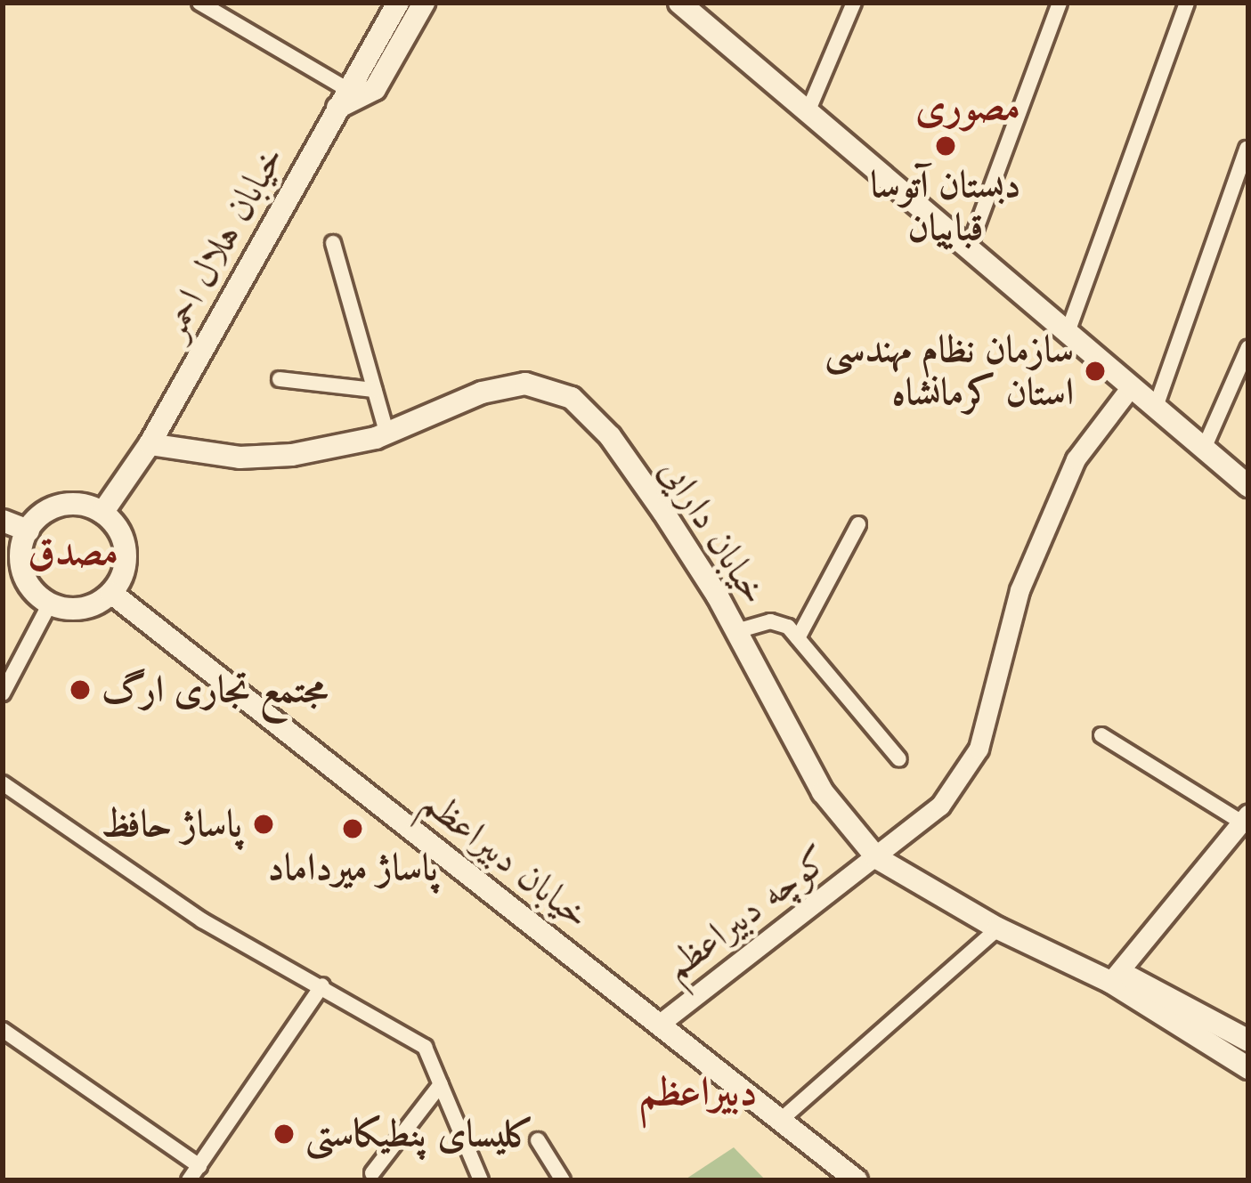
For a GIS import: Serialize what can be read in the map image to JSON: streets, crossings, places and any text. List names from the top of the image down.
{
  "streets": {
    "main road": ["خیابان هلال احمر", "خیابان دارایی", "خیابان دبیراعظم"],
    "street": ["کوچه دبیراعظم"]
  },
  "crossings": [
    ["خیابان هلال احمر", "خیابان دارایی"],
    ["خیابان هلال احمر", "خیابان دبیراعظم"],
    ["خیابان دارایی", "کوچه دبیراعظم"],
    ["خیابان دبیراعظم", "کوچه دبیراعظم"]
  ],
  "districts": ["مصوری", "مصدق", "دبیراعظم"],
  "places": [
    "دبستان آتوسا قباییان",
    "سازمان نظام مهندسی استان کرمانشاه",
    "مجتمع تجاری ارگ",
    "پاساژ حافظ",
    "پاساژ میرداماد",
    "کلیسای پنطیکاستی"
  ]
}
